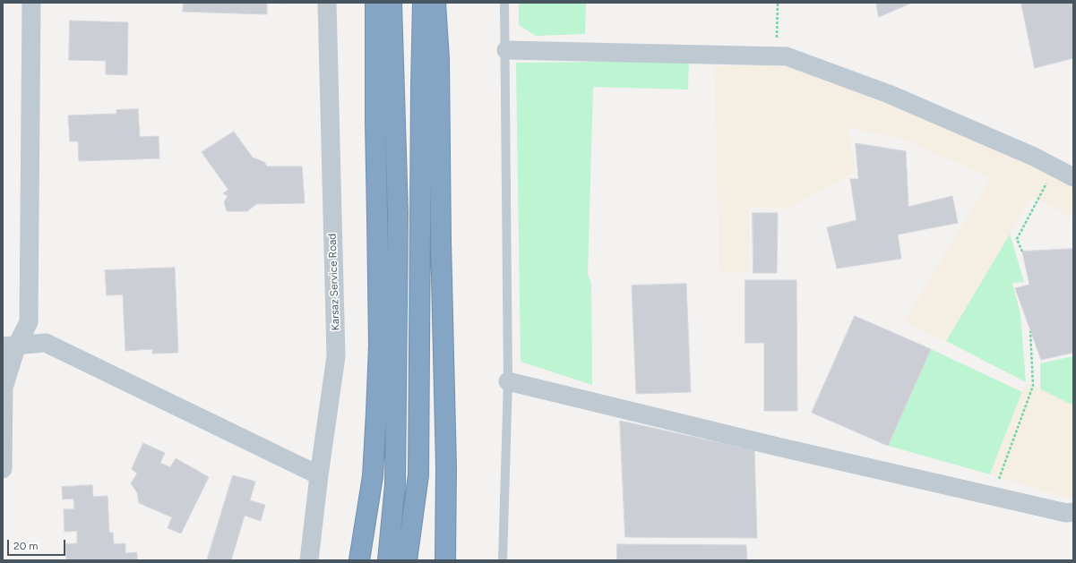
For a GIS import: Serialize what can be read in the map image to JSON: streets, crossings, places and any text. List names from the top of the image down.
{
  "streets": {
    "street": ["Karsaz Service Road"]
  },
  "scale_bar": "20 m"
}
